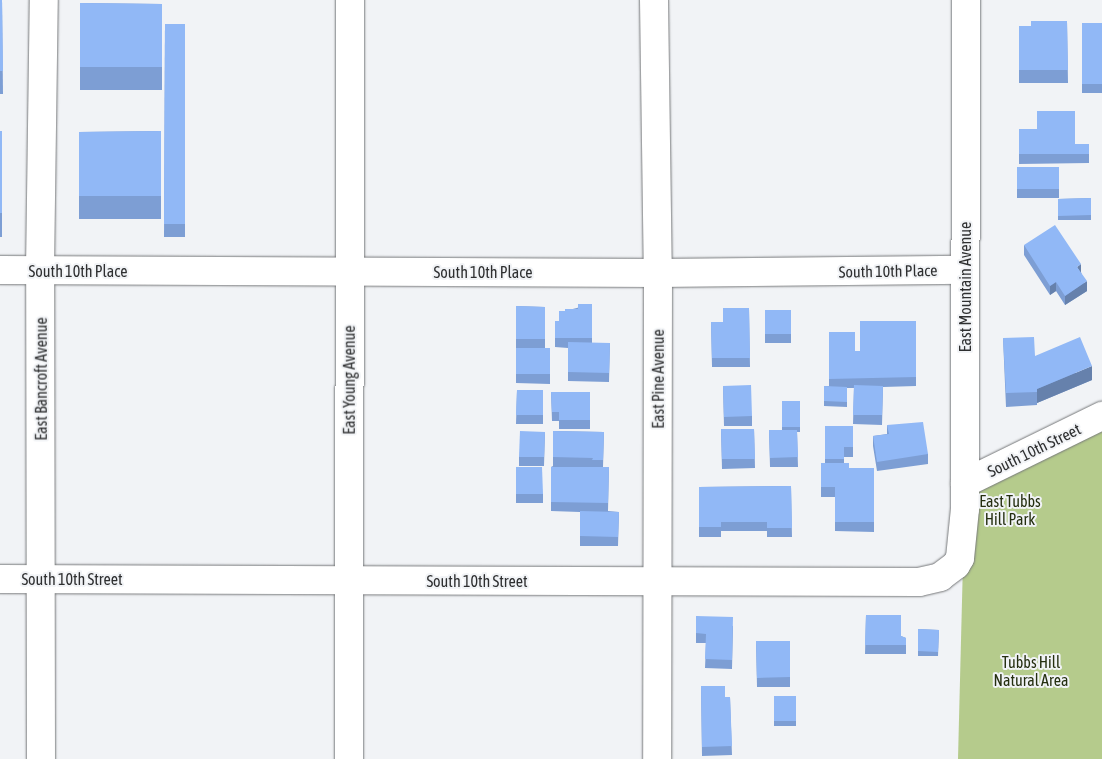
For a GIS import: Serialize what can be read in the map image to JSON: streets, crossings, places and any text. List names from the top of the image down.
{
  "streets": {
    "street": [
      "South 10th Place",
      "East Mountain Avenue",
      "East Bancroft Avenue",
      "East Pine Avenue",
      "East Young Avenue",
      "South 10th Street"
    ]
  },
  "crossings": [
    ["South 10th Place", "East Mountain Avenue"],
    ["South 10th Place", "East Bancroft Avenue"],
    ["South 10th Place", "East Pine Avenue"],
    ["South 10th Place", "East Young Avenue"],
    ["East Mountain Avenue", "South 10th Street"],
    ["East Bancroft Avenue", "South 10th Street"],
    ["East Pine Avenue", "South 10th Street"],
    ["East Young Avenue", "South 10th Street"]
  ],
  "parks": ["East Tubbs Hill Park", "Tubbs Hill Natural Area"]
}
